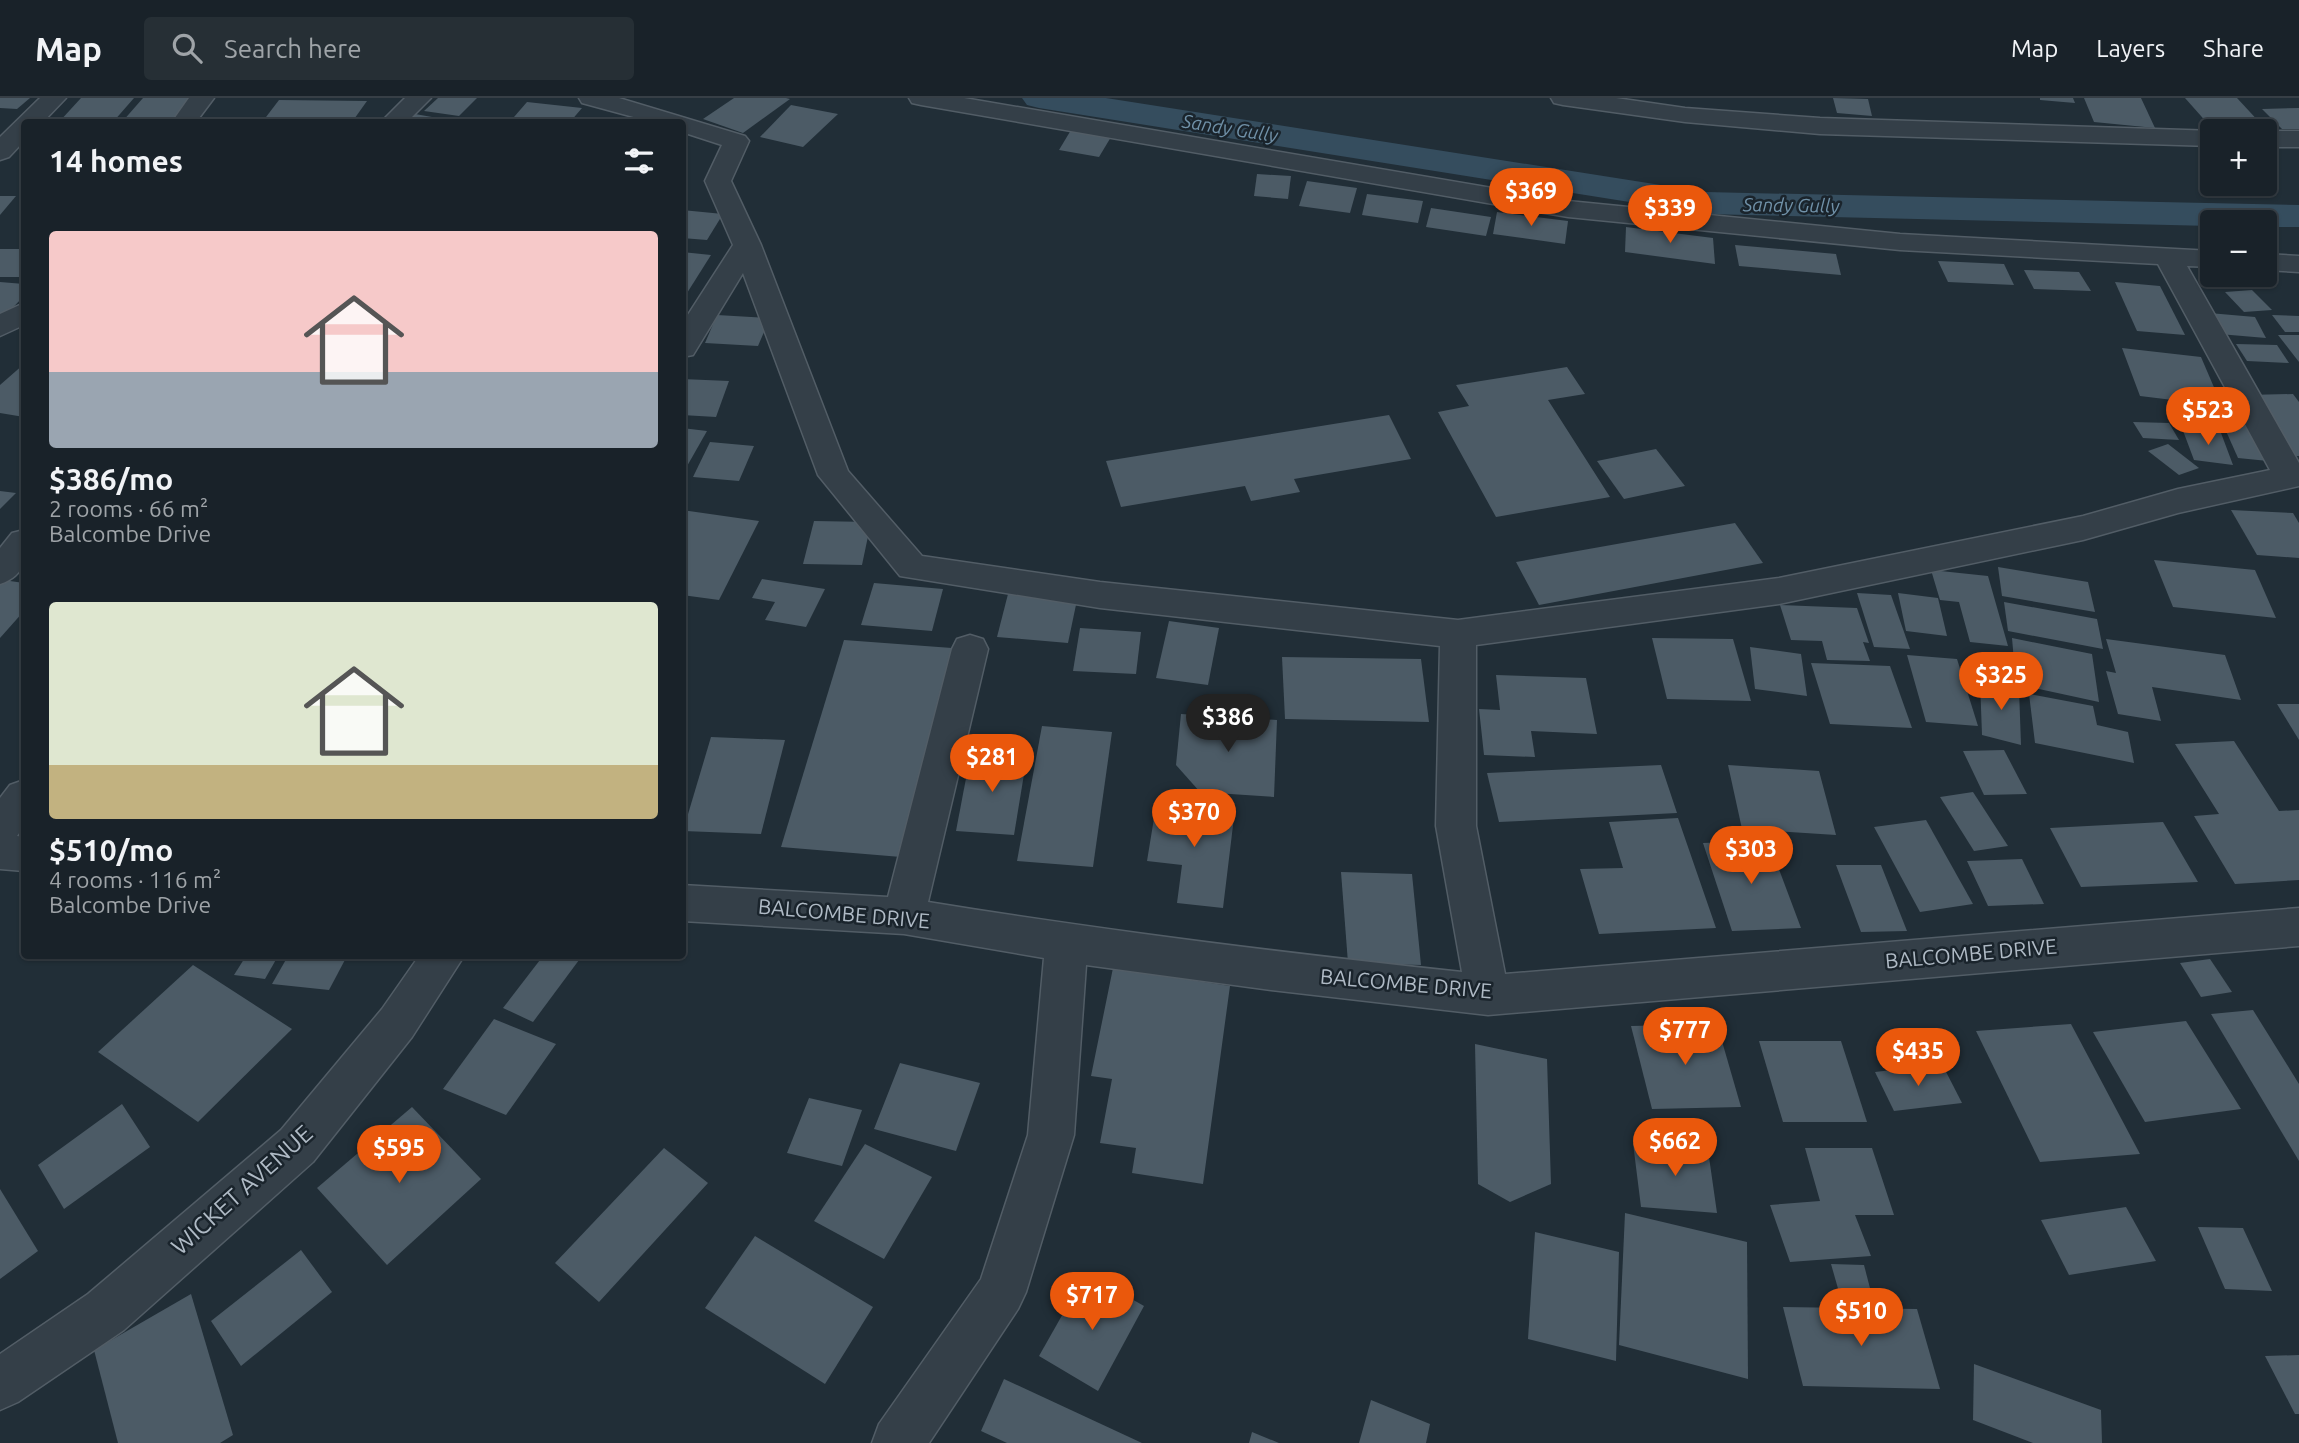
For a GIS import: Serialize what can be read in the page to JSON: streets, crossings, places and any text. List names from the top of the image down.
{
  "streets": {
    "street": ["BALCOMBE DRIVE", "WICKET AVENUE"]
  },
  "water": ["Sandy Gully"],
  "page": {
    "header": "Map",
    "search": "Search here",
    "nav": ["Map", "Layers", "Share"],
    "map_buttons": ["+", "−"],
    "heading": "14 homes",
    "price": [
      "$369",
      "$339",
      "$523",
      "$325",
      "$386",
      "$281",
      "$370",
      "$303",
      "$777",
      "$435",
      "$662",
      "$595",
      "$717",
      "$510"
    ],
    "list": [
      {
        "name": "$386/mo",
        "note": "2 rooms · 66 m² · Balcombe Drive"
      },
      {
        "name": "$510/mo",
        "note": "4 rooms · 116 m² · Balcombe Drive"
      }
    ]
  }
}
